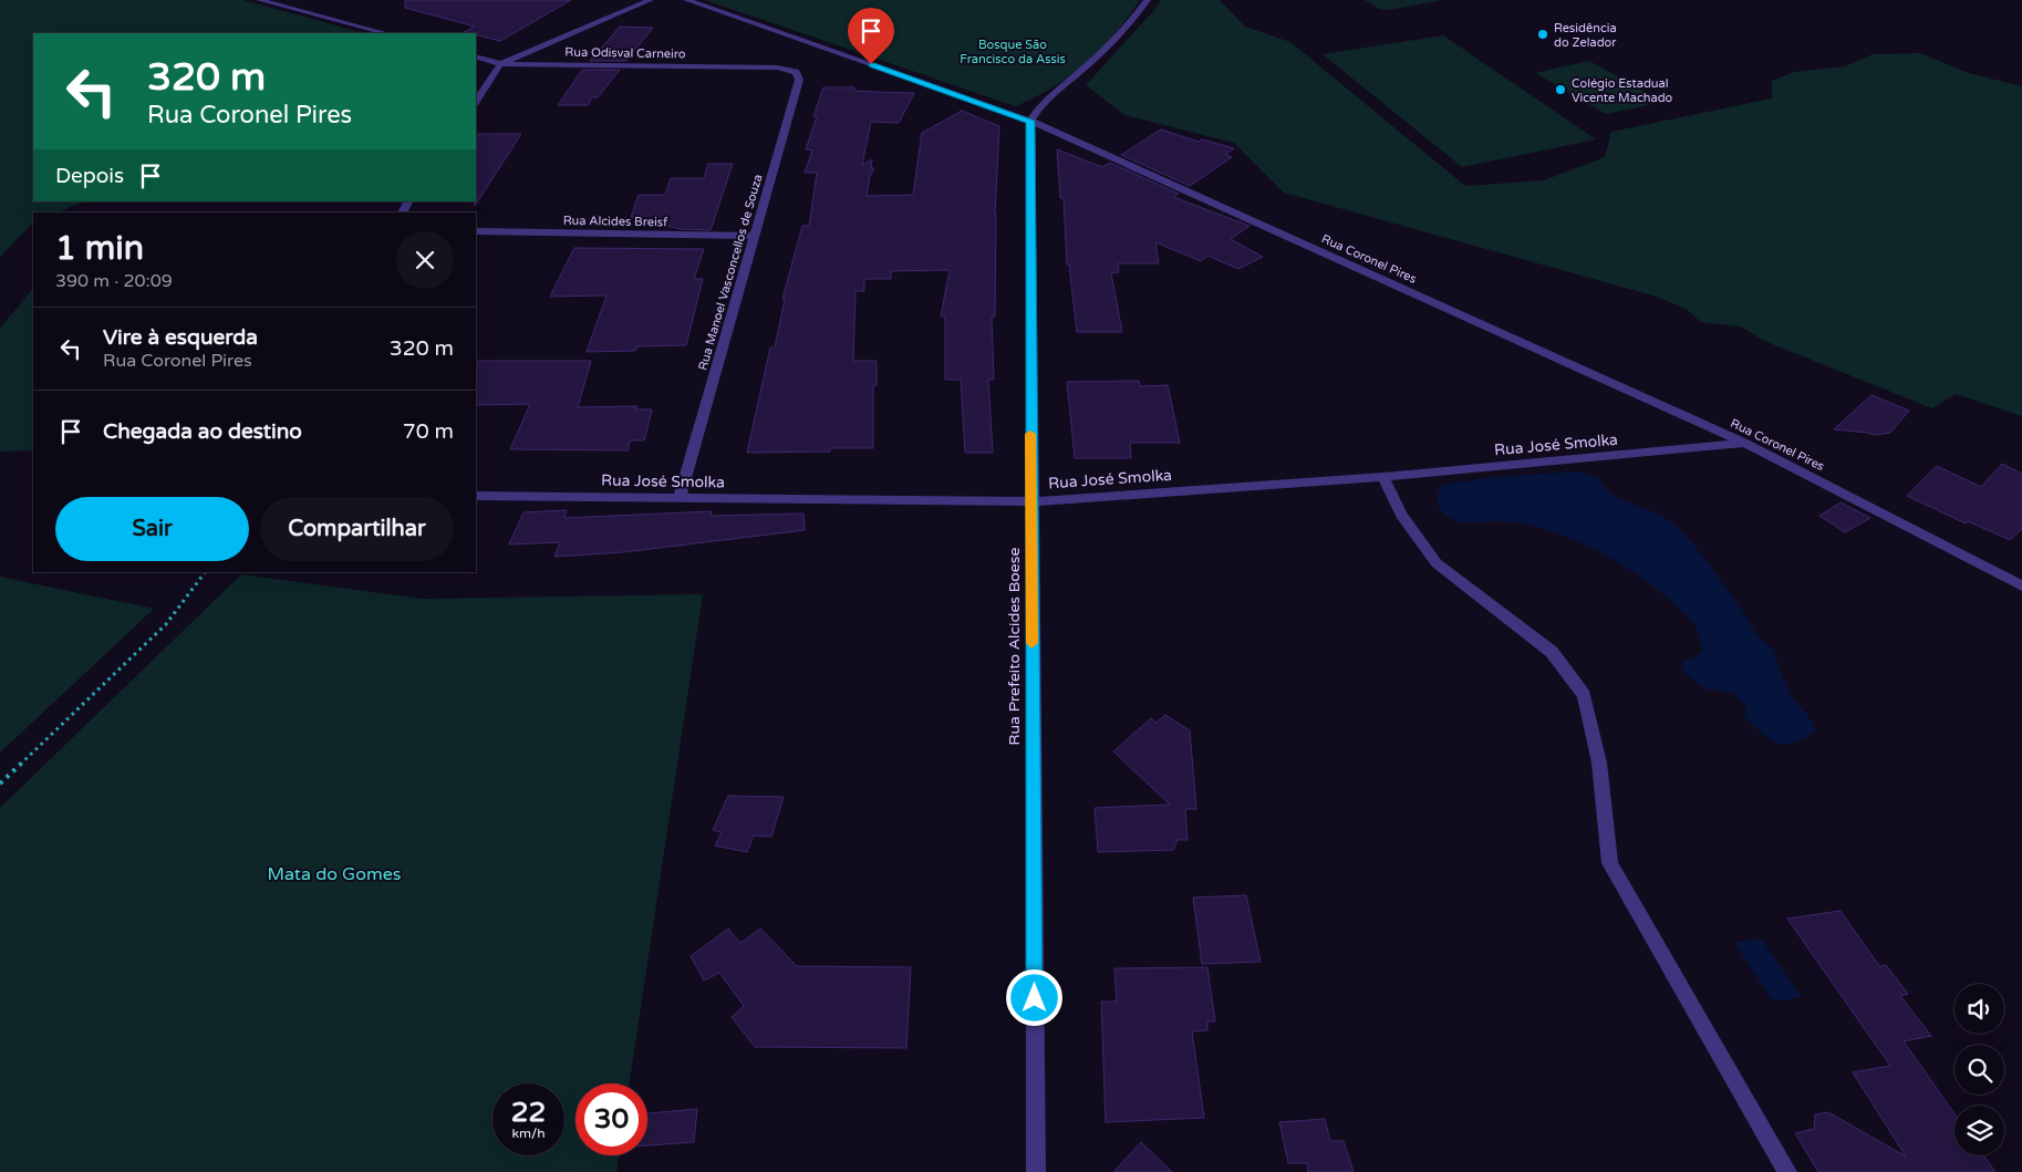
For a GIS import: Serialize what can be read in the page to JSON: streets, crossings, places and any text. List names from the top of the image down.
{
  "streets": {
    "street": [
      "Rua Odisval Carneiro",
      "Rua Alcides Breisf",
      "Rua Coronel Pires",
      "Rua Manoel Vasconcellos de Souza",
      "Rua José Smolka",
      "Rua Prefeito Alcides Boese"
    ]
  },
  "crossings": [
    ["Rua Odisval Carneiro", "Rua Manoel Vasconcellos de Souza"],
    ["Rua Alcides Breisf", "Rua Manoel Vasconcellos de Souza"],
    ["Rua Coronel Pires", "Rua José Smolka"],
    ["Rua Coronel Pires", "Rua Prefeito Alcides Boese"],
    ["Rua Manoel Vasconcellos de Souza", "Rua José Smolka"],
    ["Rua José Smolka", "Rua Prefeito Alcides Boese"]
  ],
  "parks": ["Bosque São Francisco da Assis", "Mata do Gomes"],
  "places": ["Residência do Zelador", "Colégio Estadual Vicente Machado"],
  "page": {
    "turn": ["320 m", "Rua Coronel Pires"],
    "then": "Depois",
    "heading": ["1 min", "390 m · 20:09"],
    "list": [
      {
        "name": "Vire à esquerda",
        "note": "Rua Coronel Pires",
        "value": "320 m"
      },
      {
        "name": "Chegada ao destino",
        "value": "70 m"
      }
    ],
    "buttons": ["Sair", "Compartilhar"],
    "speed": "22 km/h",
    "limit": "30"
  }
}
